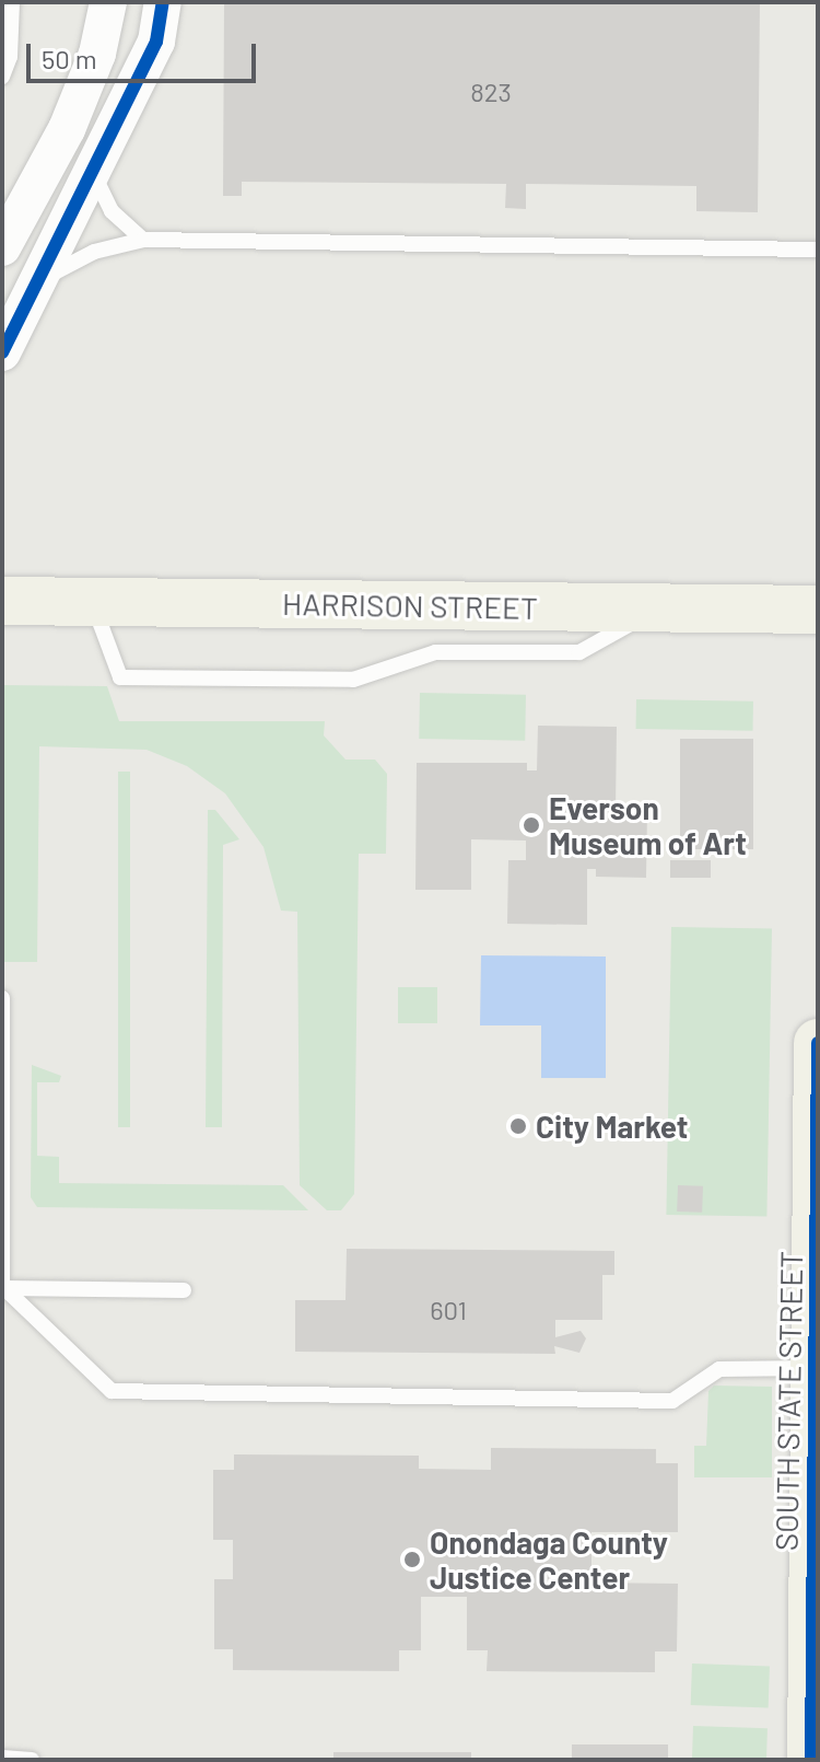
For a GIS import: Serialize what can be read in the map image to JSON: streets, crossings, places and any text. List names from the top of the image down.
{
  "streets": {
    "main road": ["HARRISON STREET", "SOUTH STATE STREET"]
  },
  "places": ["Everson Museum of Art", "City Market", "Onondaga County Justice Center"],
  "house_numbers": ["823", "601"],
  "scale_bar": "50 m"
}
